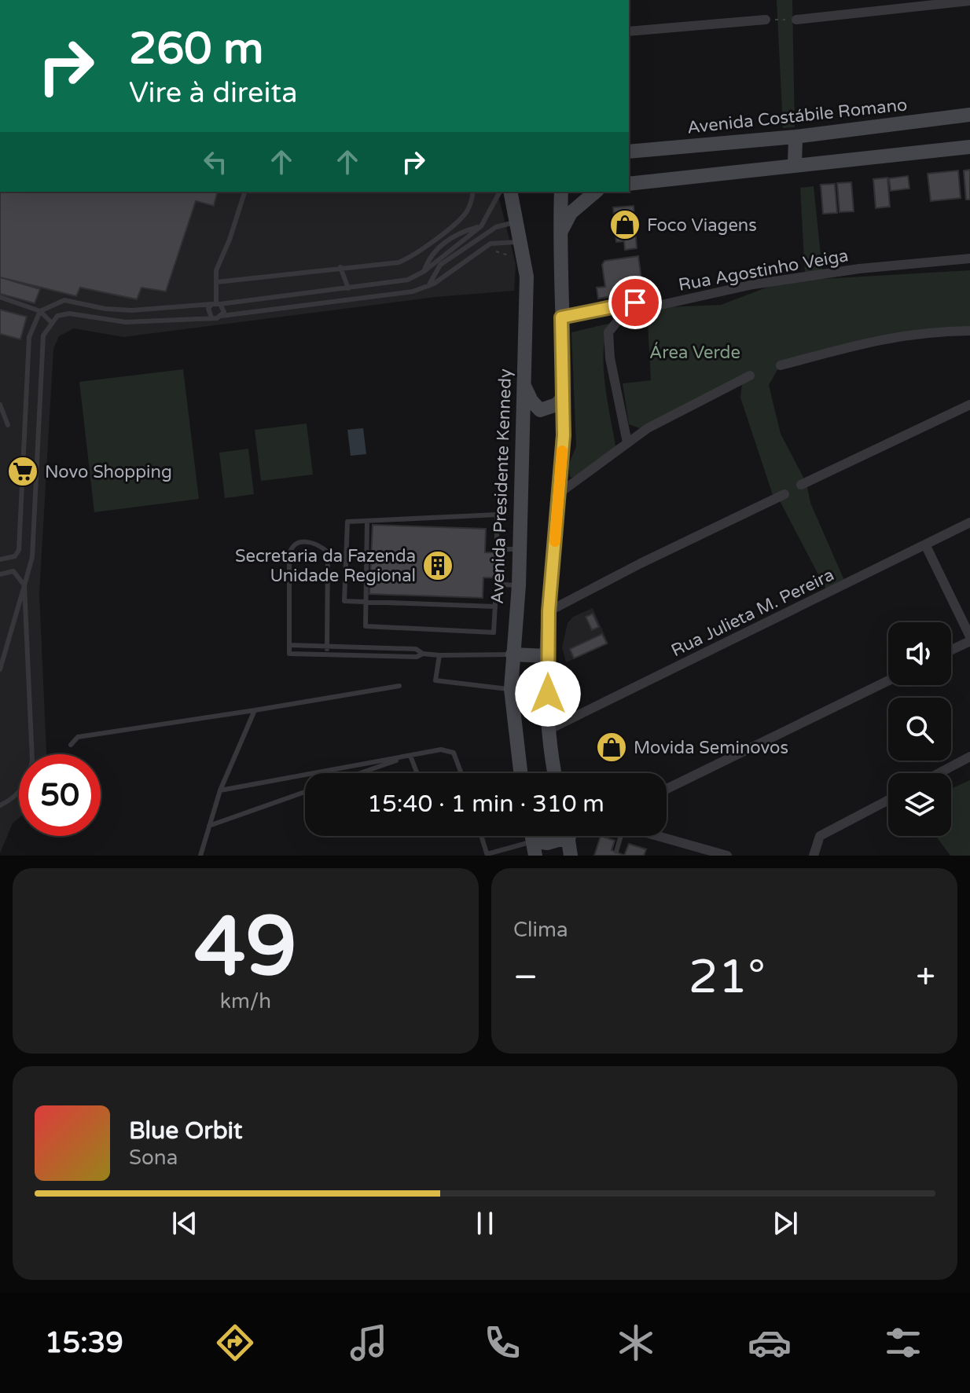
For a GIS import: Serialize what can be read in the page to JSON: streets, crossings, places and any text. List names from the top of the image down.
{
  "streets": {
    "main road": ["Avenida Costábile Romano", "Avenida Presidente Kennedy"],
    "street": ["Rua Agostinho Veiga", "Rua Julieta M. Pereira"]
  },
  "parks": ["Área Verde"],
  "places": {
    "shop": ["Foco Viagens", "Movida Seminovos"],
    "supermarket": ["Novo Shopping"],
    "building": ["Secretaria da Fazenda Unidade Regional"]
  },
  "page": {
    "turn": ["260 m", "Vire à direita"],
    "limit": "50",
    "trip": "15:40 · 1 min · 310 m",
    "tile": [
      ["49", "km/h"],
      "Clima"
    ],
    "heat": ["−", "21°", "+"],
    "song": ["Blue Orbit", "Sona"],
    "tabs": "15:39"
  }
}
